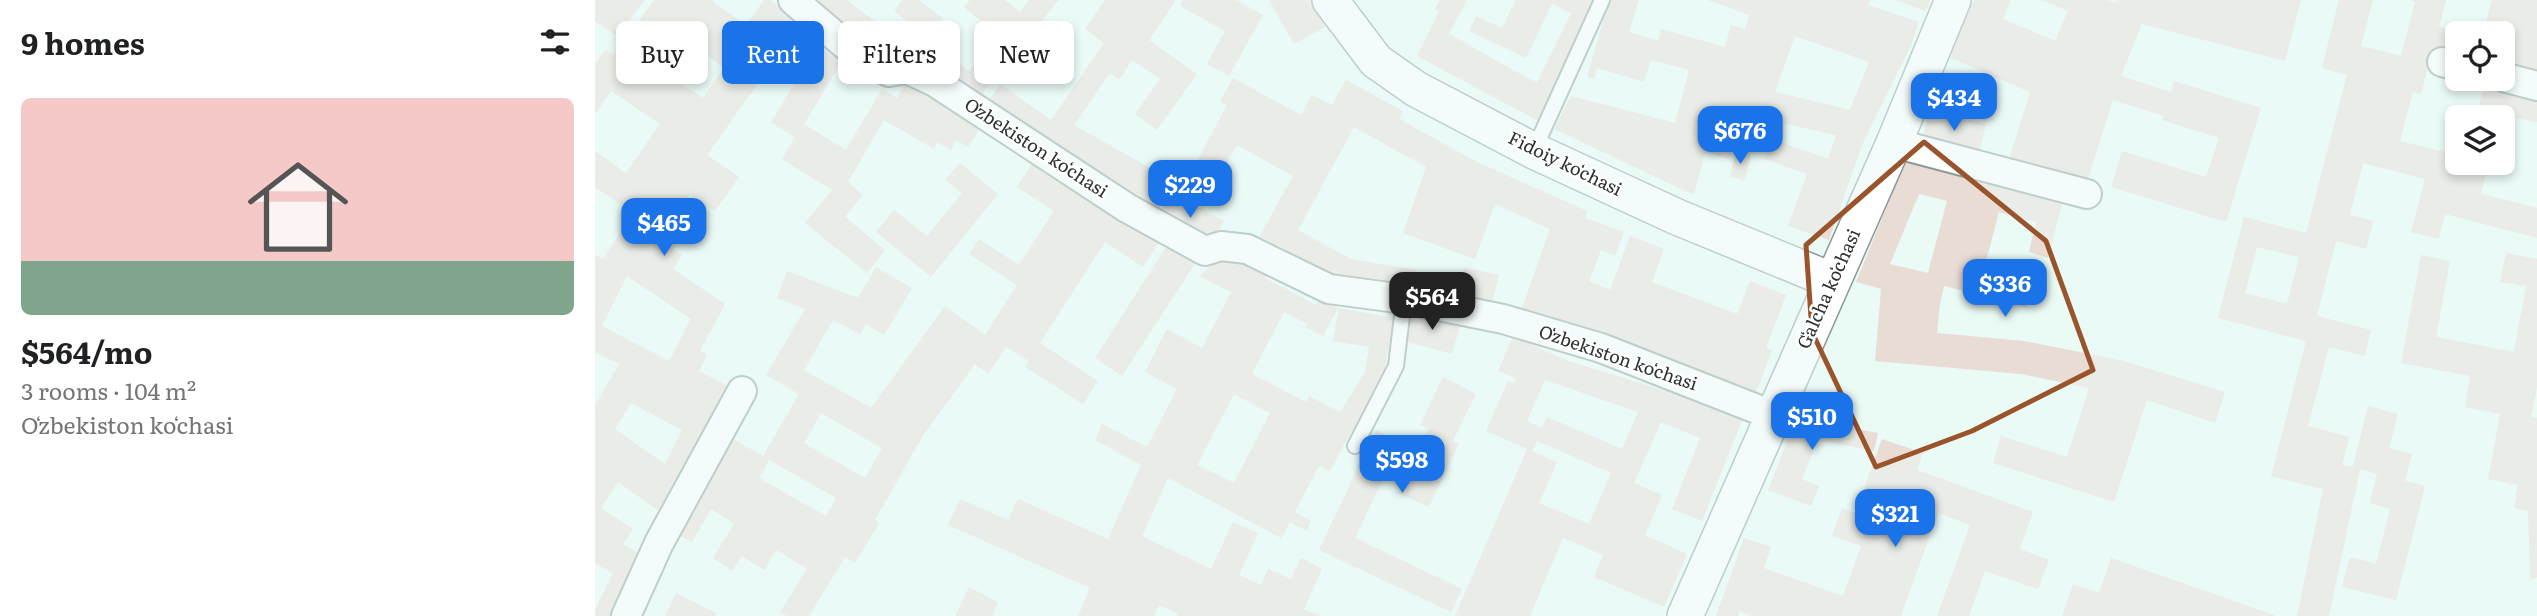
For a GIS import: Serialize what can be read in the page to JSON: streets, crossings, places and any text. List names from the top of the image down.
{
  "streets": {
    "street": ["Oʻzbekiston koʻchasi", "Fidoiy koʻchasi", "Gʻalcha koʻchasi"]
  },
  "crossings": [
    ["Oʻzbekiston koʻchasi", "Gʻalcha koʻchasi"],
    ["Fidoiy koʻchasi", "Gʻalcha koʻchasi"]
  ],
  "page": {
    "heading": "9 homes",
    "chip": [
      "Buy",
      "Rent",
      "Filters",
      "New"
    ],
    "price": [
      "$434",
      "$676",
      "$229",
      "$465",
      "$336",
      "$564",
      "$510",
      "$598",
      "$321"
    ],
    "list": [
      {
        "name": "$564/mo",
        "note": "3 rooms · 104 m² · Oʻzbekiston koʻchasi"
      }
    ]
  }
}
